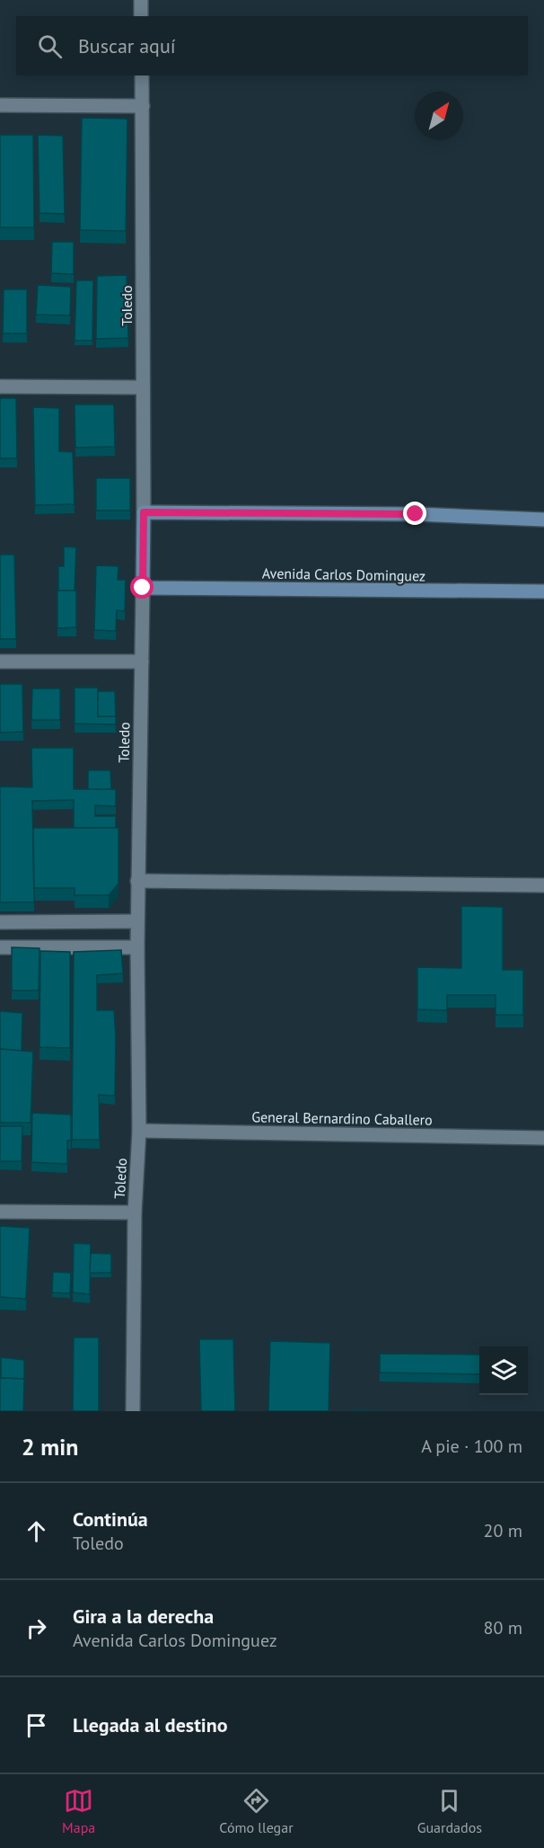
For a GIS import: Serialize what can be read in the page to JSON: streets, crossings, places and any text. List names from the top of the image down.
{
  "streets": {
    "main road": ["Toledo", "Avenida Carlos Dominguez"],
    "street": ["General Bernardino Caballero"]
  },
  "crossings": [
    ["Toledo", "Avenida Carlos Dominguez"],
    ["Toledo", "General Bernardino Caballero"]
  ],
  "north": "top right",
  "page": {
    "search": "Buscar aquí",
    "heading": ["2 min", "A pie · 100 m"],
    "list": [
      ["Continúa", "Toledo", "20 m"],
      ["Gira a la derecha", "Avenida Carlos Dominguez", "80 m"],
      "Llegada al destino"
    ],
    "nav": ["Mapa", "Cómo llegar", "Guardados"]
  }
}
